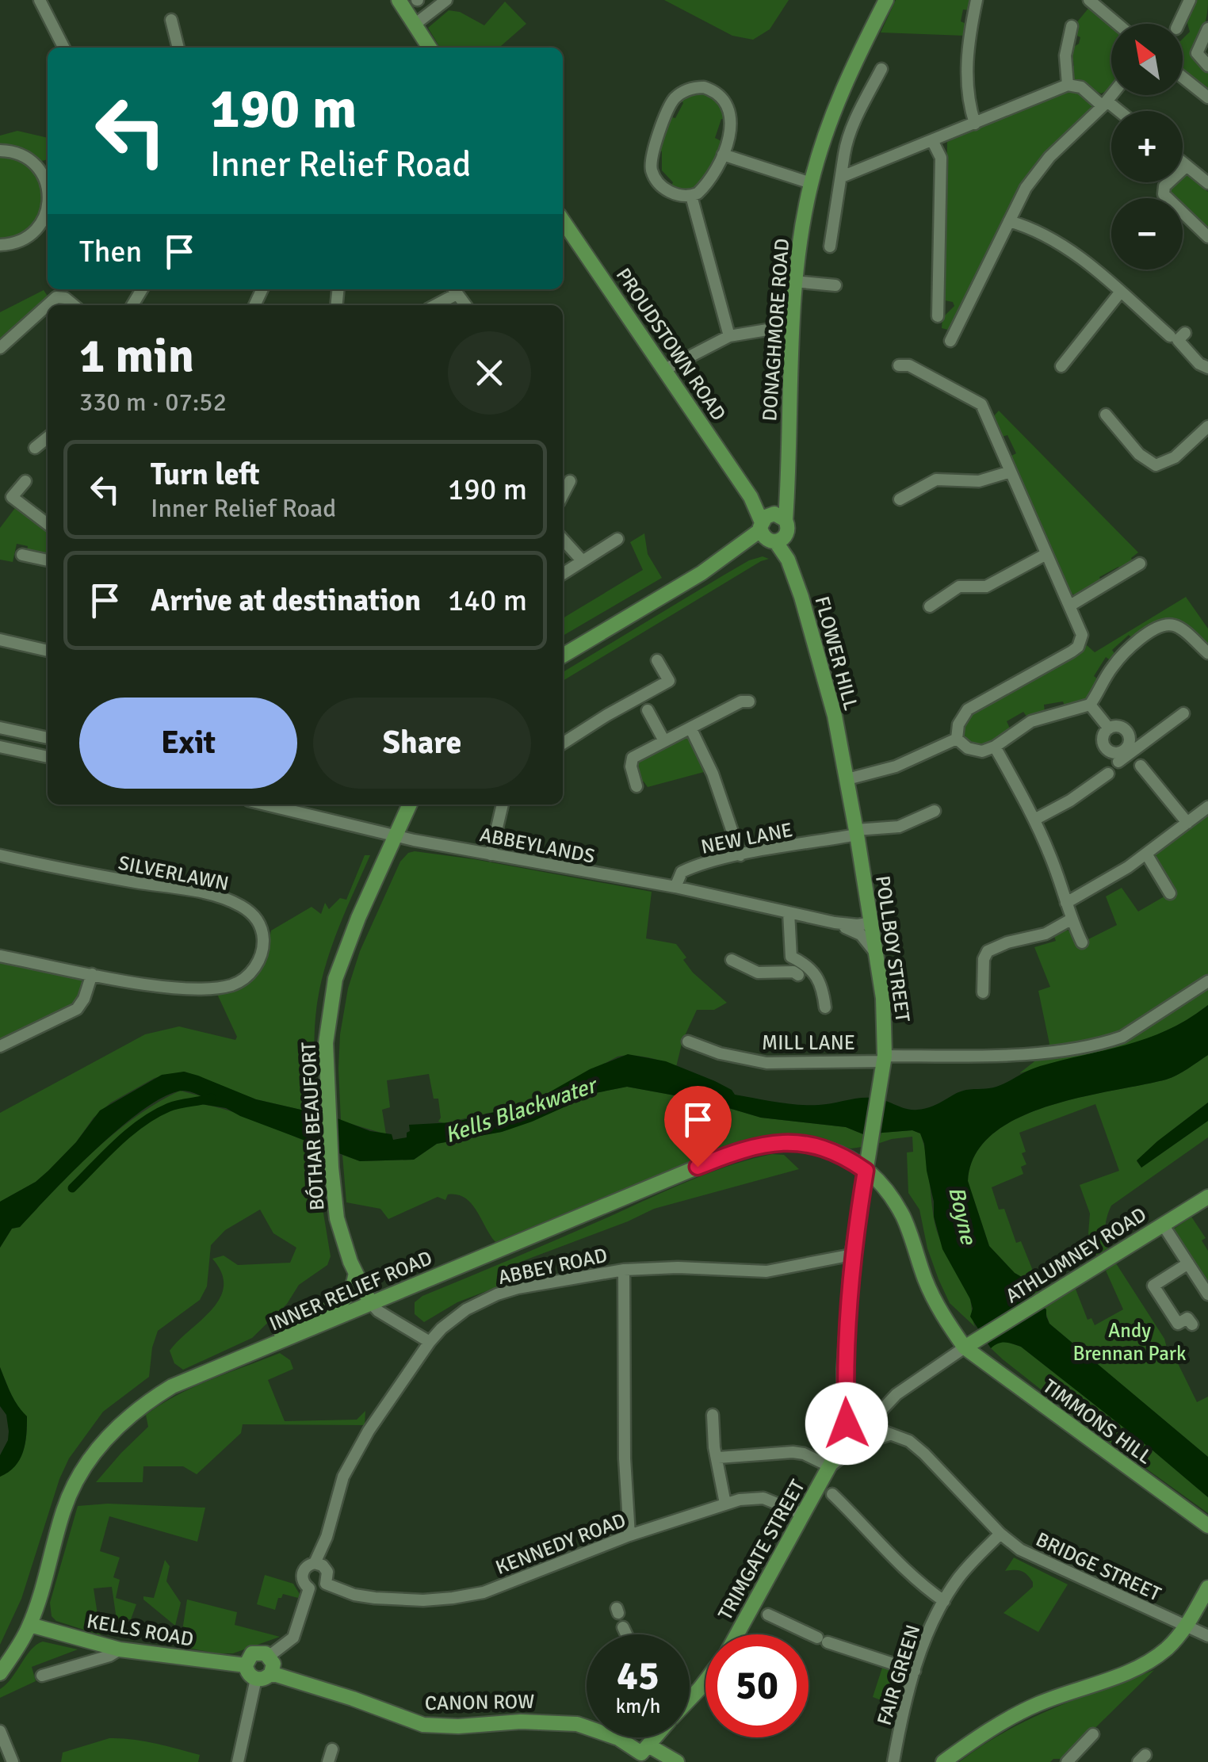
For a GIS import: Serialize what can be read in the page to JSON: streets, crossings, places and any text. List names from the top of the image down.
{
  "streets": {
    "main road": [
      "DONAGHMORE ROAD",
      "PROUDSTOWN ROAD",
      "FLOWER HILL",
      "POLLBOY STREET",
      "BÓTHAR BEAUFORT",
      "ATHLUMNEY ROAD",
      "INNER RELIEF ROAD",
      "TIMMONS HILL",
      "TRIMGATE STREET",
      "KELLS ROAD",
      "CANON ROW"
    ],
    "street": [
      "NEW LANE",
      "ABBEYLANDS",
      "SILVERLAWN",
      "MILL LANE",
      "ABBEY ROAD",
      "KENNEDY ROAD",
      "BRIDGE STREET",
      "FAIR GREEN"
    ]
  },
  "crossings": [
    ["DONAGHMORE ROAD", "PROUDSTOWN ROAD"],
    ["DONAGHMORE ROAD", "FLOWER HILL"],
    ["PROUDSTOWN ROAD", "FLOWER HILL"],
    ["FLOWER HILL", "POLLBOY STREET"],
    ["NEW LANE", "ABBEYLANDS"],
    ["NEW LANE", "POLLBOY STREET"],
    ["ABBEYLANDS", "BÓTHAR BEAUFORT"],
    ["POLLBOY STREET", "MILL LANE"],
    ["POLLBOY STREET", "ABBEY ROAD"],
    ["POLLBOY STREET", "INNER RELIEF ROAD"],
    ["POLLBOY STREET", "TIMMONS HILL"],
    ["POLLBOY STREET", "TRIMGATE STREET"],
    ["BÓTHAR BEAUFORT", "INNER RELIEF ROAD"],
    ["ATHLUMNEY ROAD", "TIMMONS HILL"],
    ["ABBEY ROAD", "KENNEDY ROAD"],
    ["ABBEY ROAD", "TRIMGATE STREET"],
    ["INNER RELIEF ROAD", "TIMMONS HILL"],
    ["INNER RELIEF ROAD", "KELLS ROAD"],
    ["KENNEDY ROAD", "TRIMGATE STREET"],
    ["TRIMGATE STREET", "BRIDGE STREET"],
    ["BRIDGE STREET", "FAIR GREEN"],
    ["KELLS ROAD", "CANON ROW"]
  ],
  "water": ["Kells Blackwater", "Boyne"],
  "parks": ["Andy Brennan Park"],
  "north": "top left",
  "page": {
    "map_buttons": ["+", "−"],
    "turn": ["190 m", "Inner Relief Road"],
    "then": "Then",
    "heading": ["1 min", "330 m · 07:52"],
    "list": [
      {
        "name": "Turn left",
        "note": "Inner Relief Road",
        "value": "190 m"
      },
      {
        "name": "Arrive at destination",
        "value": "140 m"
      }
    ],
    "buttons": ["Exit", "Share"],
    "speed": "45 km/h",
    "limit": "50"
  }
}
